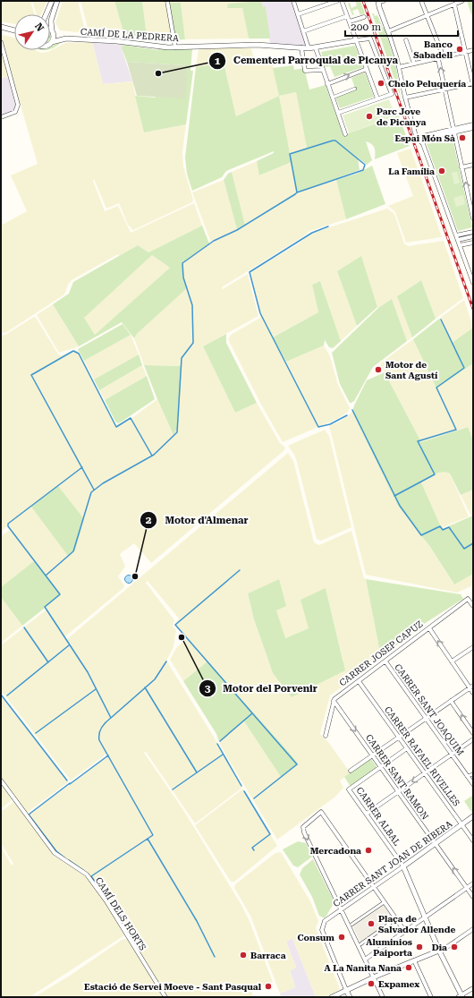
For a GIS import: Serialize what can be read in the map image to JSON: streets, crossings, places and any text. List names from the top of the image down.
{
  "streets": {
    "street": [
      "CAMÍ DE LA PEDRERA",
      "CARRER JOSEP CAPUZ",
      "CARRER SANT JOAQUIM",
      "CARRER RAFAEL RIVELLES",
      "CARRER SANT RAMON",
      "CARRER ALBAL",
      "CARRER SANT JOAN DE RIBERA",
      "CAMÍ DELS HORTS"
    ]
  },
  "crossings": [
    ["CARRER JOSEP CAPUZ", "CARRER SANT JOAQUIM"],
    ["CARRER JOSEP CAPUZ", "CARRER RAFAEL RIVELLES"],
    ["CARRER JOSEP CAPUZ", "CARRER SANT RAMON"],
    ["CARRER RAFAEL RIVELLES", "CARRER SANT JOAN DE RIBERA"],
    ["CARRER SANT RAMON", "CARRER ALBAL"],
    ["CARRER SANT RAMON", "CARRER SANT JOAN DE RIBERA"],
    ["CARRER ALBAL", "CARRER SANT JOAN DE RIBERA"]
  ],
  "places": [
    "Banco Sabadell",
    "Cementeri Parroquial de Picanya",
    "Chelo Peluquería",
    "Parc Jove de Picanya",
    "Espai Món Sà",
    "La Família",
    "Motor de Sant Agustí",
    "Motor d'Almenar",
    "Motor del Porvenir",
    "Mercadona",
    "Plaça de Salvador Allende",
    "Consum",
    "Aluminios Paiporta",
    "Dia",
    "Barraca",
    "A La Nanita Nana",
    "Expamex",
    "Estació de Servei Moeve - Sant Pasqual"
  ],
  "scale_bar": "200 m",
  "north": "top right"
}
